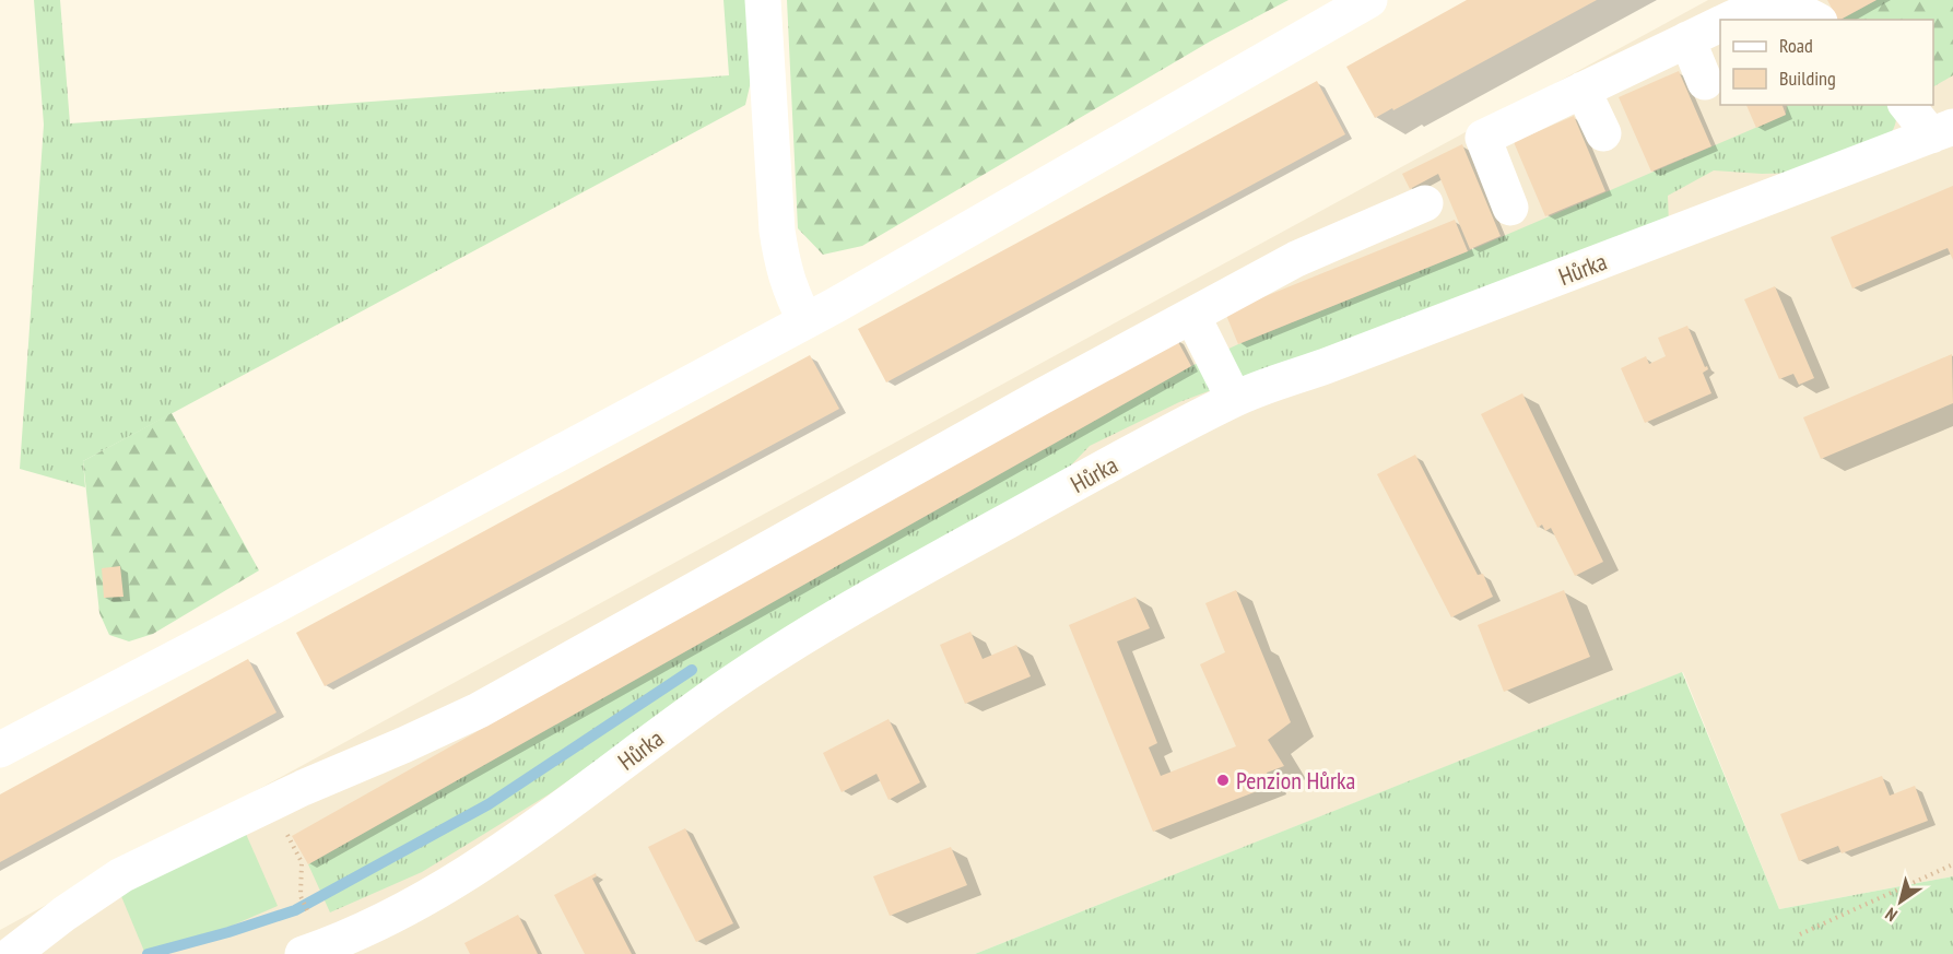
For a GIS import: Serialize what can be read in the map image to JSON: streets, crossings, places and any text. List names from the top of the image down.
{
  "streets": {
    "street": ["Hůrka"]
  },
  "places": ["Penzion Hůrka"],
  "legend": ["Road", "Building"],
  "north": "bottom left"
}
